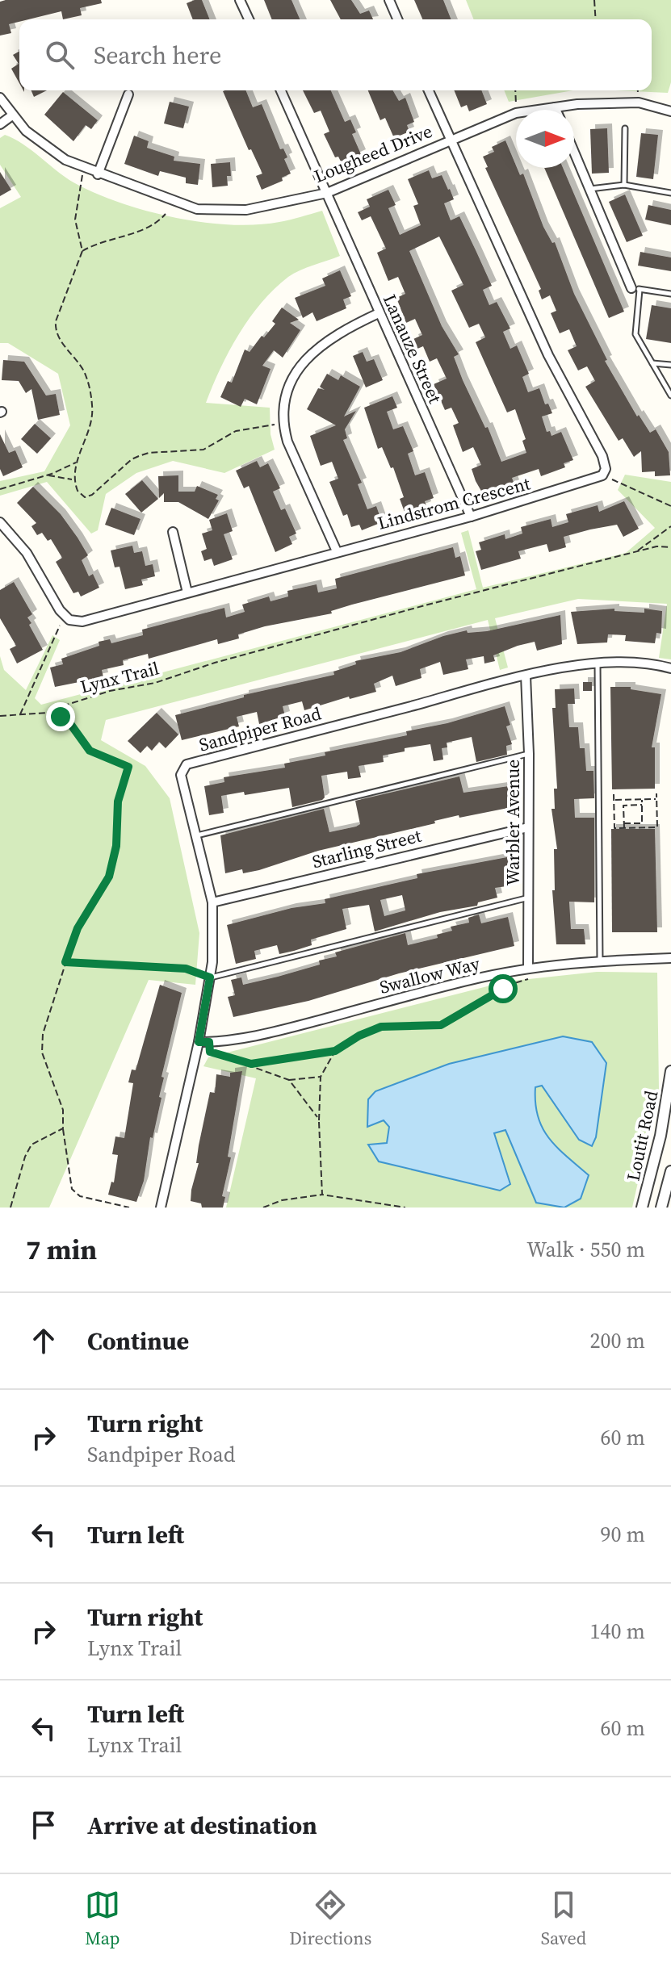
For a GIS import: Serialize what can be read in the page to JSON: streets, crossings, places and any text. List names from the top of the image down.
{
  "streets": {
    "street": [
      "Lougheed Drive",
      "Lanauze Street",
      "Lindstrom Crescent",
      "Sandpiper Road",
      "Warbler Avenue",
      "Starling Street",
      "Swallow Way",
      "Loutit Road"
    ],
    "path": ["Lynx Trail"]
  },
  "crossings": [
    ["Lougheed Drive", "Lanauze Street"],
    ["Lanauze Street", "Lindstrom Crescent"],
    ["Sandpiper Road", "Warbler Avenue"],
    ["Sandpiper Road", "Starling Street"],
    ["Sandpiper Road", "Swallow Way"],
    ["Warbler Avenue", "Starling Street"],
    ["Warbler Avenue", "Swallow Way"]
  ],
  "north": "right",
  "page": {
    "search": "Search here",
    "heading": ["7 min", "Walk · 550 m"],
    "list": [
      ["Continue", "200 m"],
      ["Turn right", "Sandpiper Road", "60 m"],
      ["Turn left", "90 m"],
      ["Turn right", "Lynx Trail", "140 m"],
      ["Turn left", "Lynx Trail", "60 m"],
      "Arrive at destination"
    ],
    "nav": ["Map", "Directions", "Saved"]
  }
}
